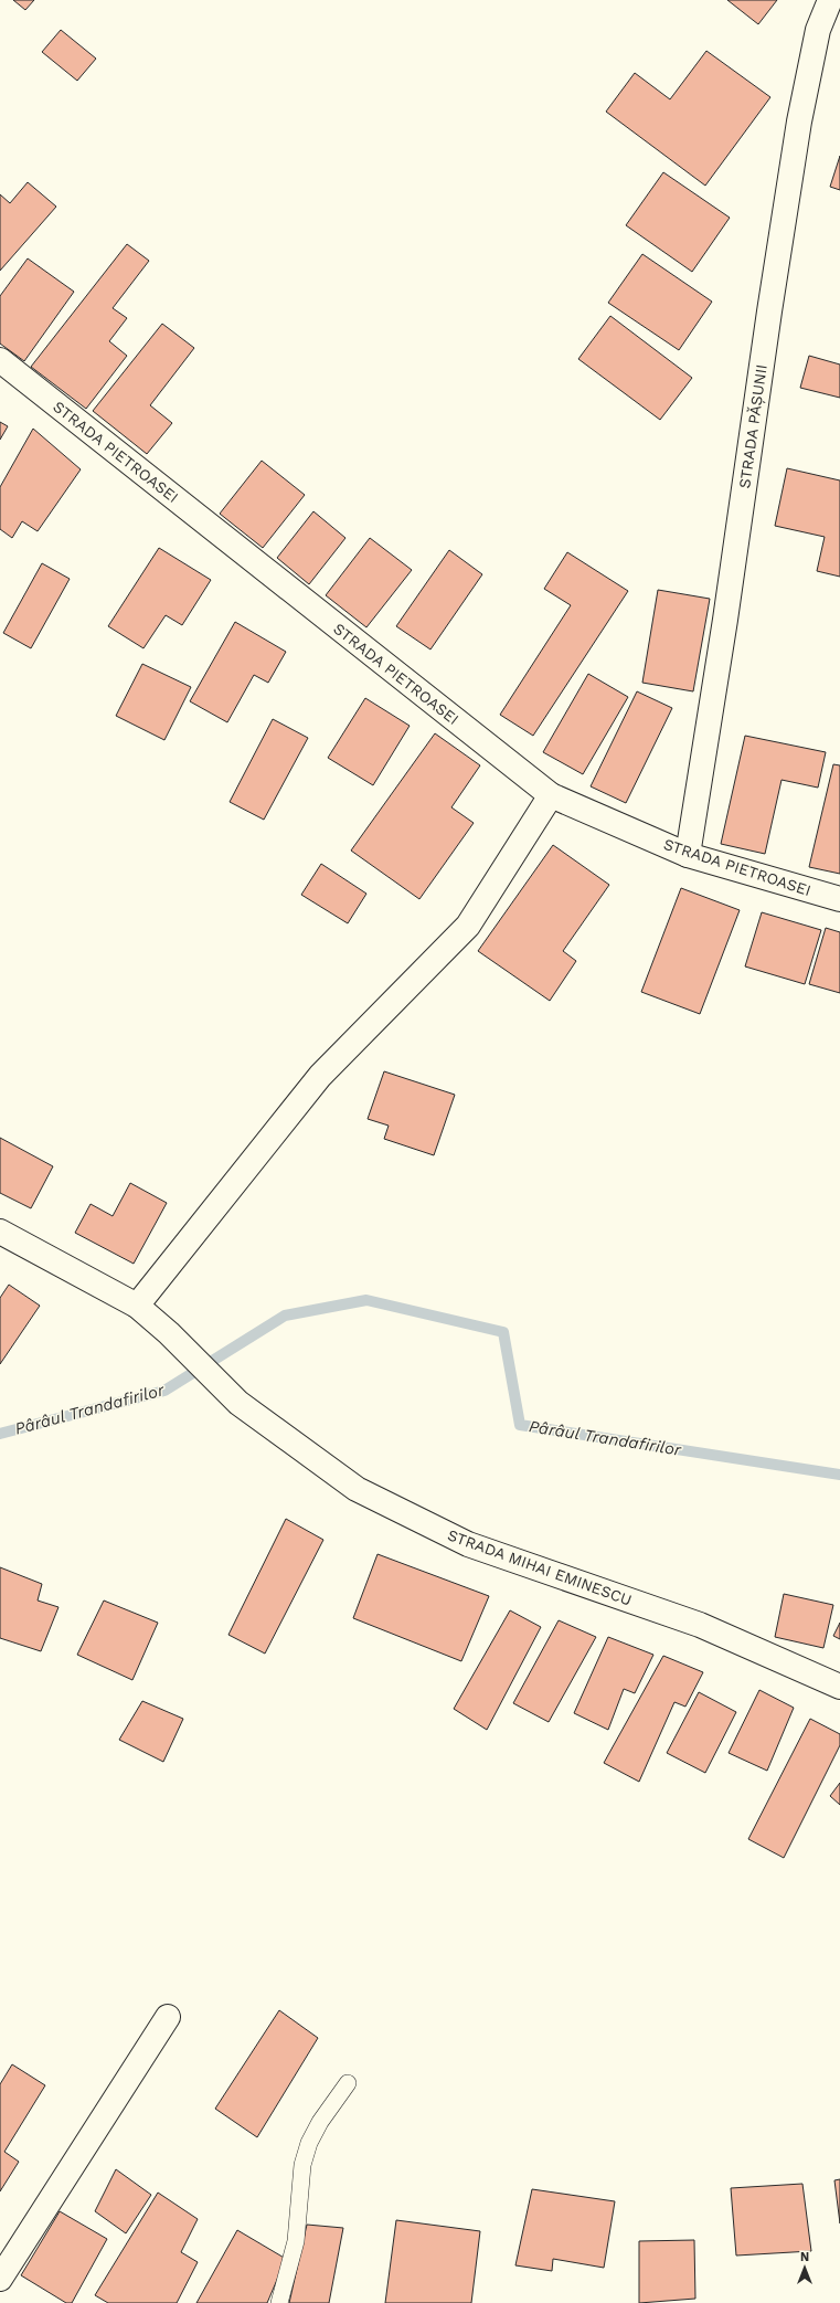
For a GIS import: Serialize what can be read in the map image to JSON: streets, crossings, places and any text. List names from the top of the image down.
{
  "streets": {
    "street": ["STRADA PĂȘUNII", "STRADA PIETROASEI", "STRADA MIHAI EMINESCU"]
  },
  "crossings": [
    ["STRADA PĂȘUNII", "STRADA PIETROASEI"]
  ],
  "water": ["Pârâul Trandafirilor"],
  "north": "top"
}
